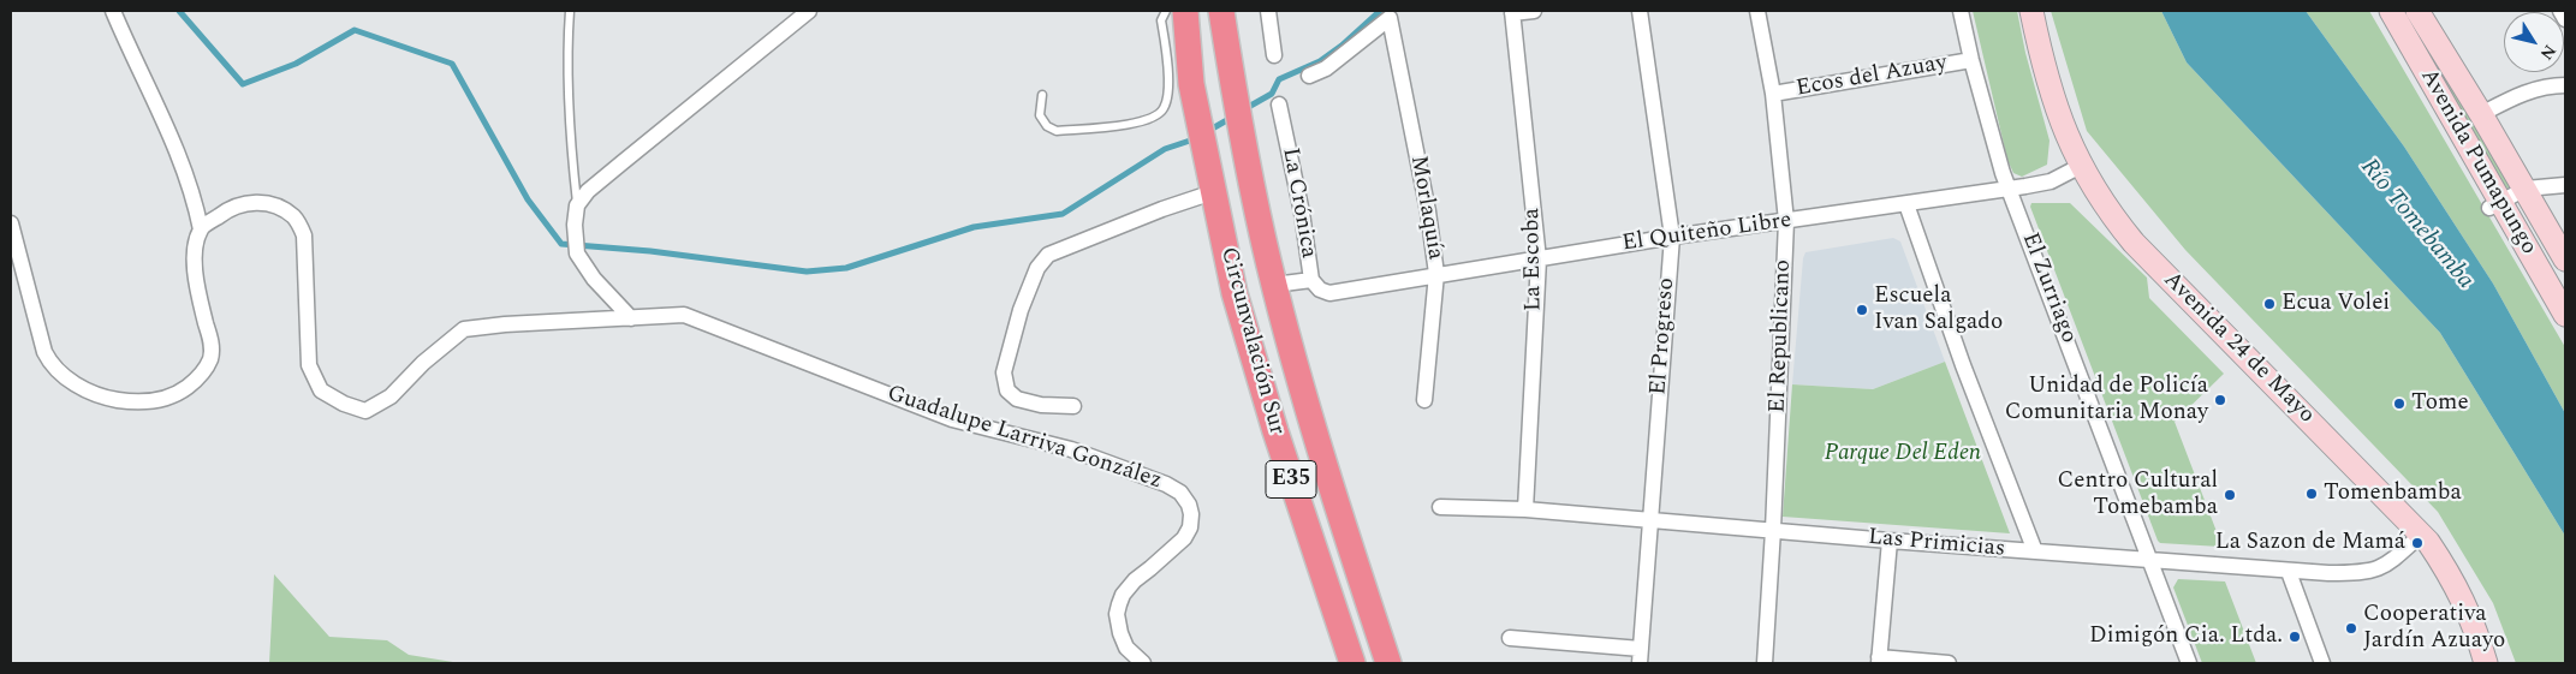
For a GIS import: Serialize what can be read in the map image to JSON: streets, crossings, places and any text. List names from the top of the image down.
{
  "streets": {
    "highway": ["Circunvalación Sur", "E35"],
    "main road": ["Avenida Pumapungo", "Avenida 24 de Mayo"],
    "street": [
      "Ecos del Azuay",
      "La Crónica",
      "Morlaquía",
      "El Quiteño Libre",
      "La Escoba",
      "El Zurriago",
      "El Progreso",
      "El Republicano",
      "Guadalupe Larriva González",
      "Las Primicias"
    ]
  },
  "crossings": [
    ["Ecos del Azuay", "El Zurriago"],
    ["Ecos del Azuay", "El Republicano"],
    ["La Crónica", "El Quiteño Libre"],
    ["Morlaquía", "El Quiteño Libre"],
    ["El Quiteño Libre", "La Escoba"],
    ["El Quiteño Libre", "El Zurriago"],
    ["El Quiteño Libre", "El Progreso"],
    ["El Quiteño Libre", "El Republicano"],
    ["El Quiteño Libre", "Avenida 24 de Mayo"],
    ["La Escoba", "Las Primicias"],
    ["El Zurriago", "Las Primicias"],
    ["El Progreso", "Las Primicias"],
    ["El Republicano", "Las Primicias"],
    ["Avenida 24 de Mayo", "Las Primicias"]
  ],
  "water": ["Río Tomebamba"],
  "parks": ["Parque Del Eden"],
  "places": [
    "Ecua Volei",
    "Escuela Ivan Salgado",
    "Unidad de Policía Comunitaria Monay",
    "Tome",
    "Tomenbamba",
    "Centro Cultural Tomebamba",
    "La Sazon de Mamá",
    "Cooperativa Jardín Azuayo",
    "Dimigón Cia. Ltda."
  ],
  "north": "bottom right"
}
